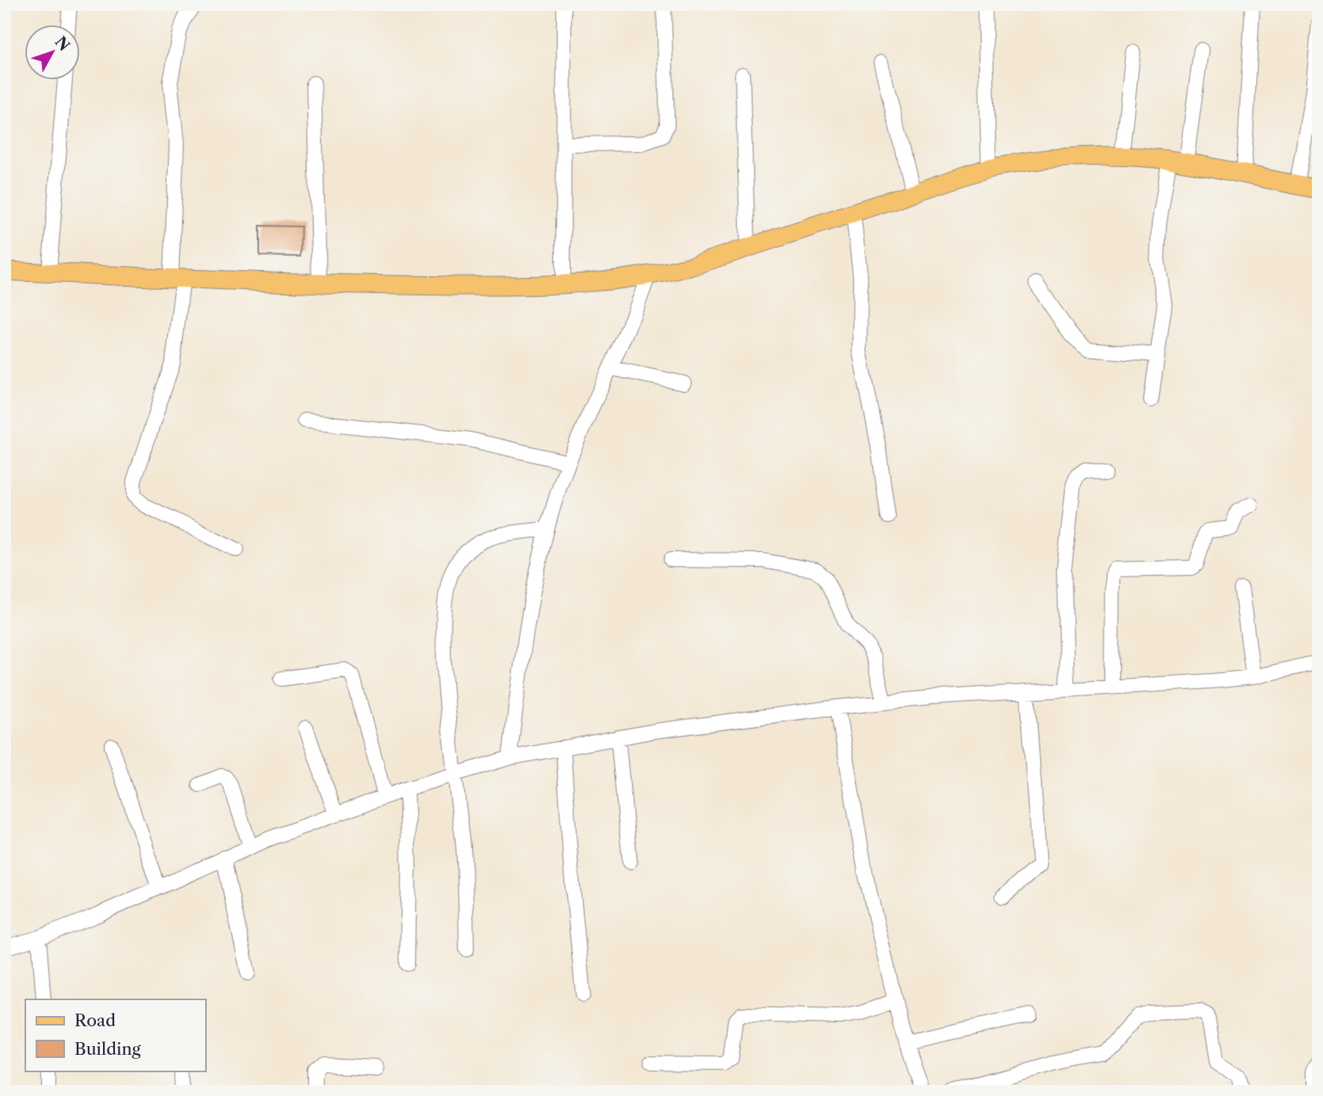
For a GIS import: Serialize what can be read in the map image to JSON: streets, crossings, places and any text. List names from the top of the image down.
{
  "legend": ["Road", "Building"],
  "north": "top right"
}
